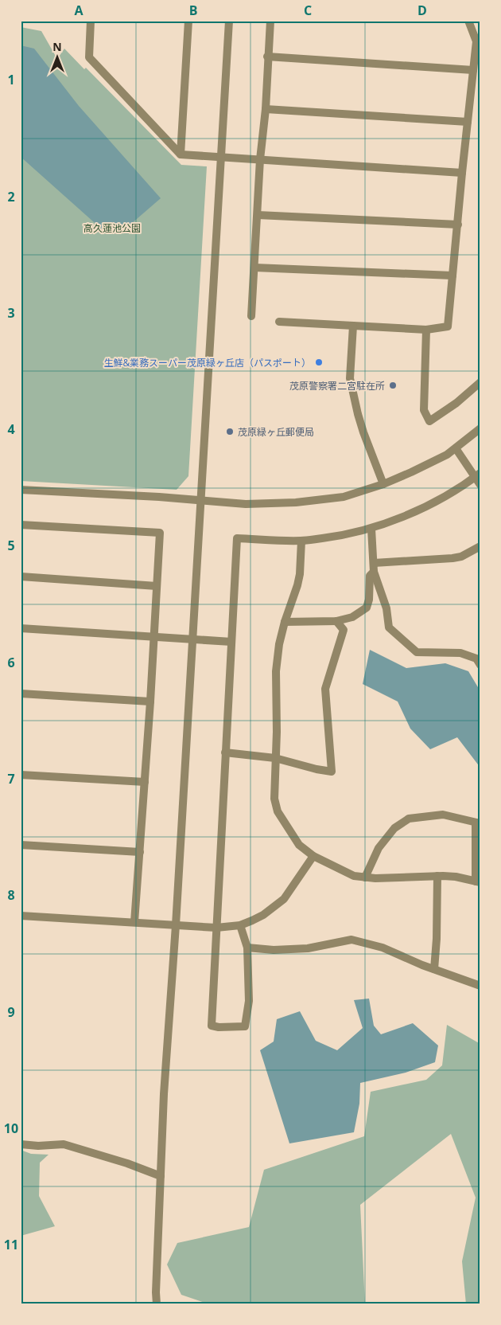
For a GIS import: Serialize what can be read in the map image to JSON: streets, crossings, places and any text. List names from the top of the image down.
{
  "parks": ["高久蓮池公園"],
  "places": ["生鮮&業務スーパー茂原緑ヶ丘店（パスポート）", "茂原警察署二宮駐在所", "茂原緑ヶ丘郵便局"],
  "north": "top",
  "grid": {
    "columns": [
      "A",
      "B",
      "C",
      "D"
    ],
    "rows": [
      "1",
      "2",
      "3",
      "4",
      "5",
      "6",
      "7",
      "8",
      "9",
      "10",
      "11"
    ]
  }
}
